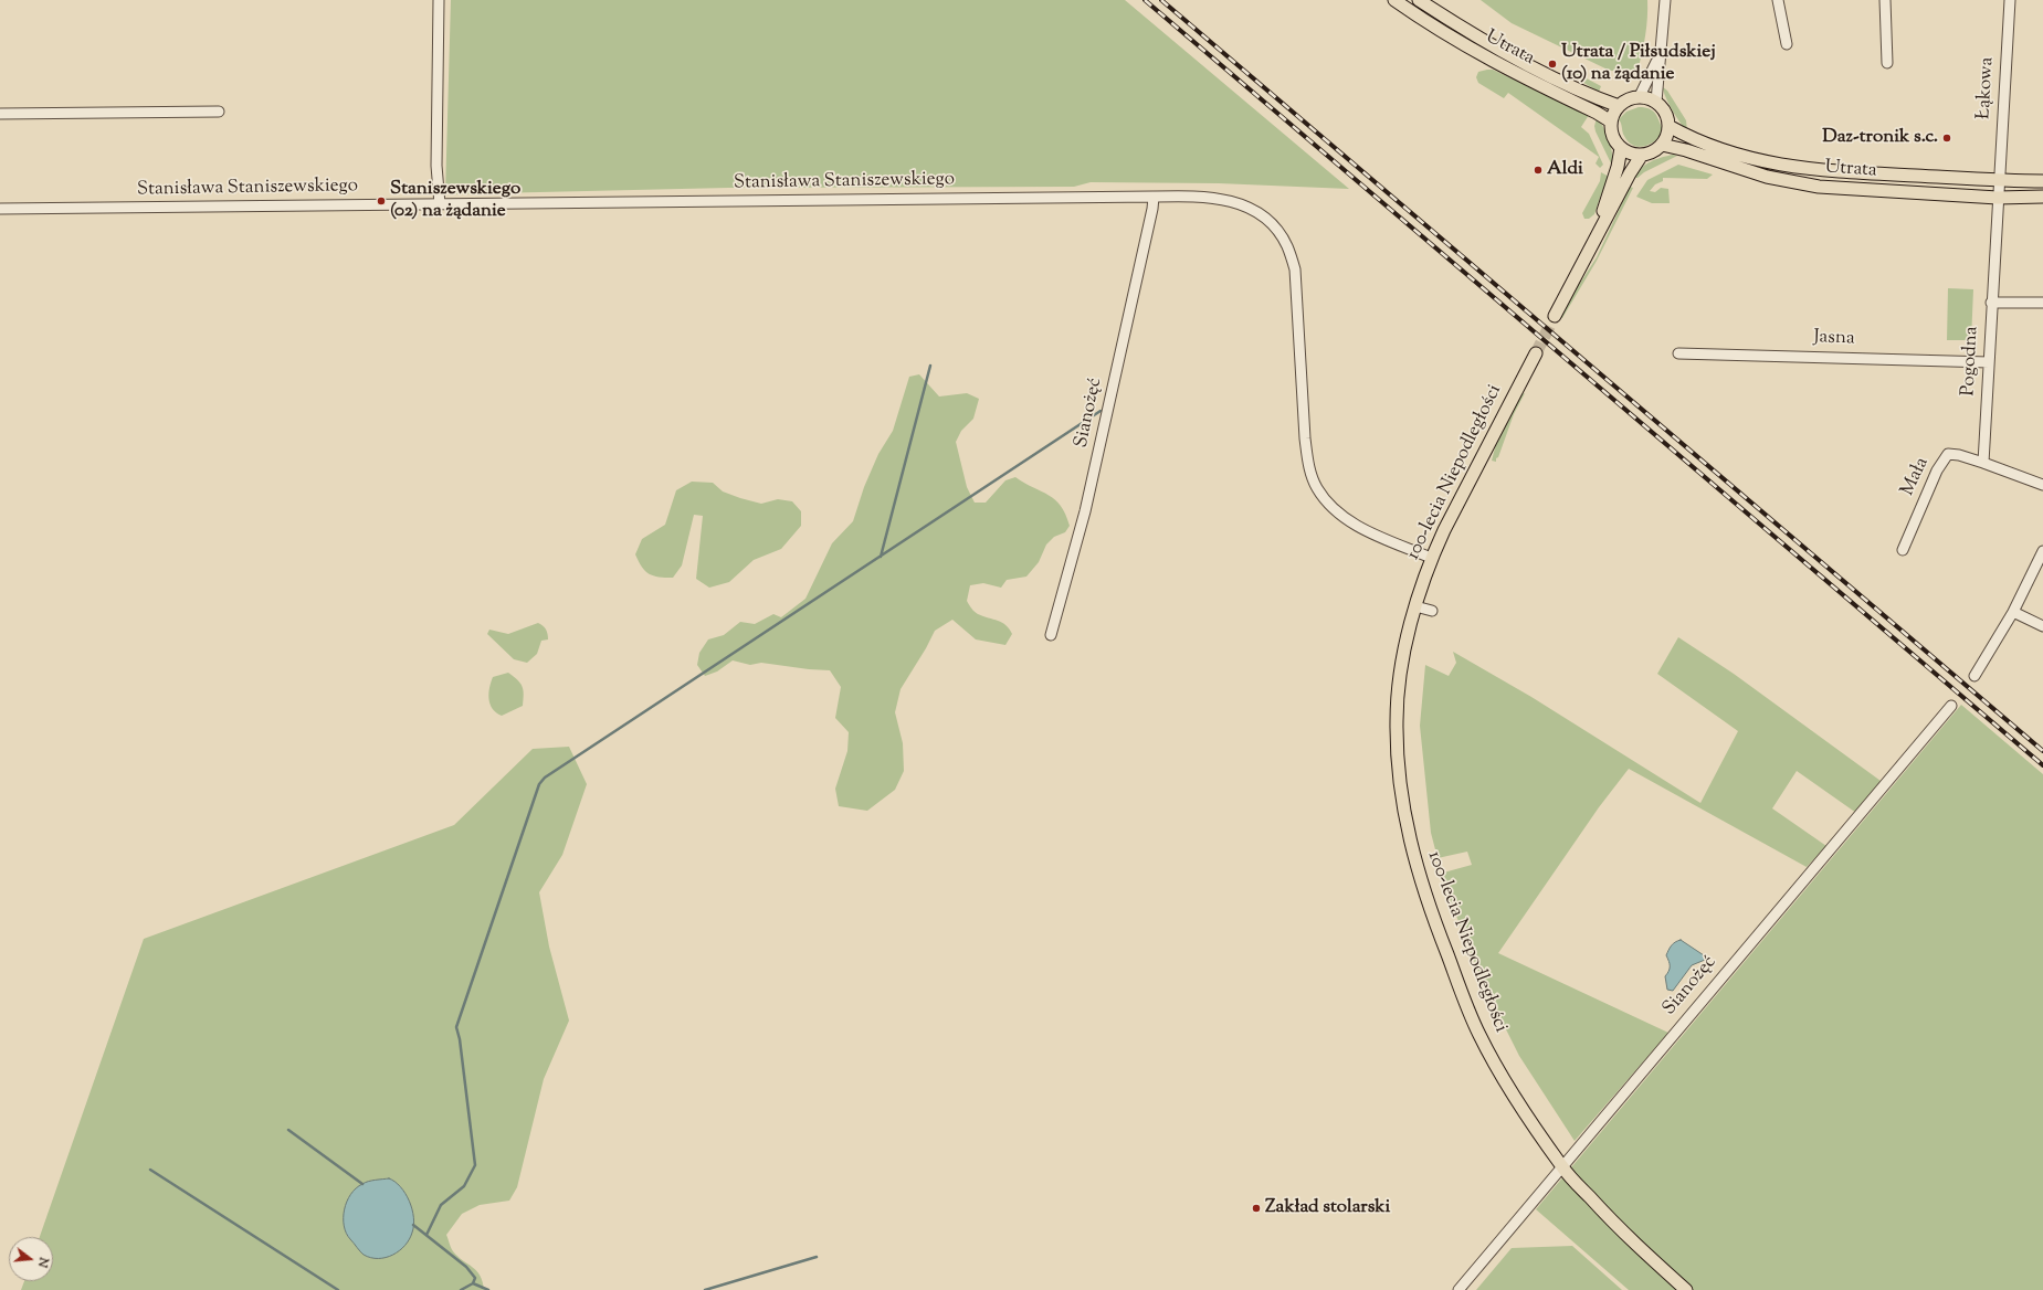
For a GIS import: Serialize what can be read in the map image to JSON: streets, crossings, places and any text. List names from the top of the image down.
{
  "streets": {
    "main road": ["Utrata", "100-lecia Niepodległości"],
    "street": [
      "Łąkowa",
      "Stanisława Staniszewskiego",
      "Jasna",
      "Pogodna",
      "Sianożęć",
      "Mała"
    ]
  },
  "crossings": [
    ["Utrata", "Łąkowa"],
    ["Utrata", "Pogodna"],
    ["Łąkowa", "Pogodna"],
    ["Stanisława Staniszewskiego", "Sianożęć"],
    ["Stanisława Staniszewskiego", "100-lecia Niepodległości"],
    ["Jasna", "Pogodna"],
    ["Pogodna", "Mała"],
    ["Sianożęć", "100-lecia Niepodległości"]
  ],
  "places": [
    "Utrata / Piłsudskiej (10) na żądanie",
    "Daz-tronik s.c.",
    "Aldi",
    "Staniszewskiego (02) na żądanie",
    "Zakład stolarski"
  ],
  "north": "right"
}
